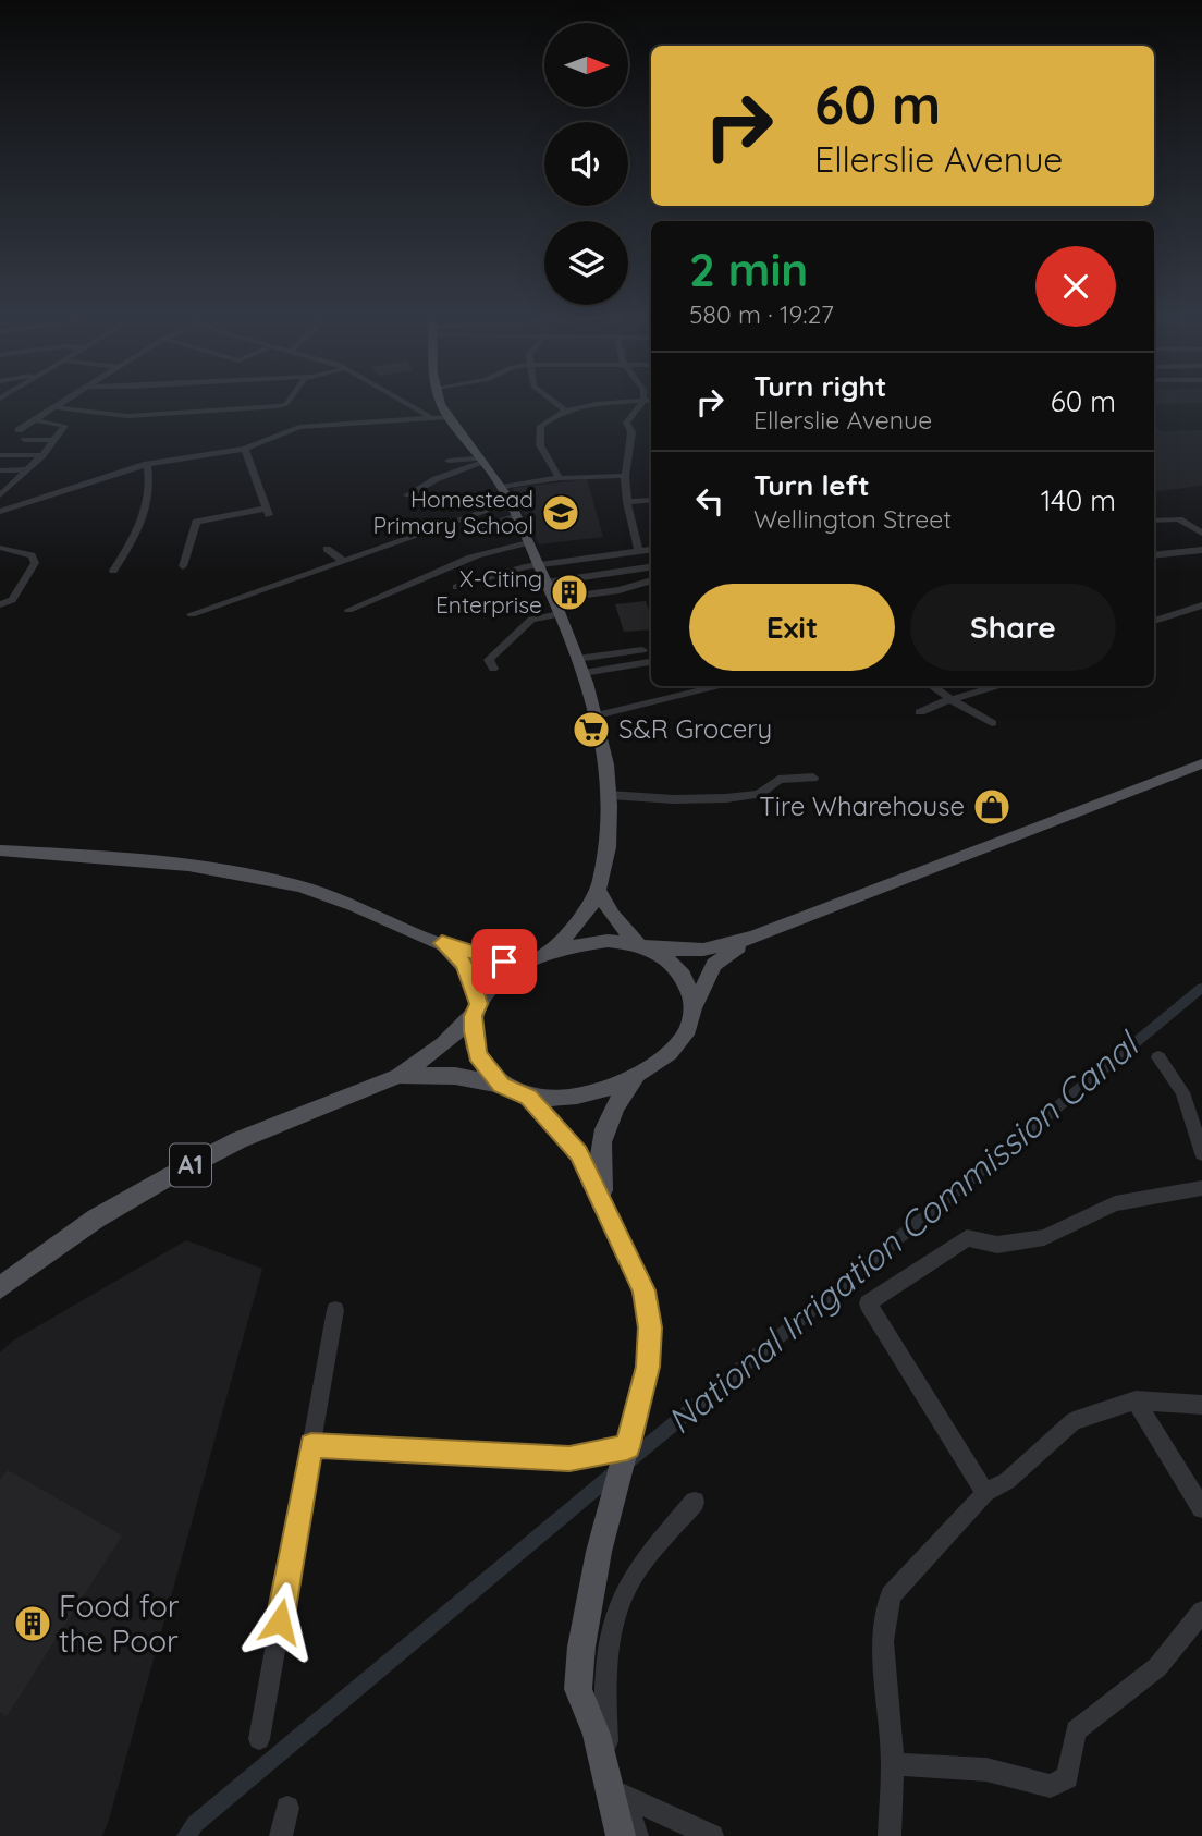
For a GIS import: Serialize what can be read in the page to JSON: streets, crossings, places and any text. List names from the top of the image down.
{
  "streets": {
    "main road": ["A1"]
  },
  "water": ["National Irrigation Commission Canal"],
  "places": {
    "school or university": ["Homestead Primary School"],
    "building": ["X-Citing Enterprise", "Food for the Poor"],
    "supermarket": ["S&R Grocery"],
    "shop": ["Tire Wharehouse"]
  },
  "north": "right",
  "page": {
    "turn": ["60 m", "Ellerslie Avenue"],
    "heading": ["2 min", "580 m · 19:27"],
    "list": [
      {
        "name": "Turn right",
        "note": "Ellerslie Avenue",
        "value": "60 m"
      },
      {
        "name": "Turn left",
        "note": "Wellington Street",
        "value": "140 m"
      }
    ],
    "buttons": ["Exit", "Share"]
  }
}
